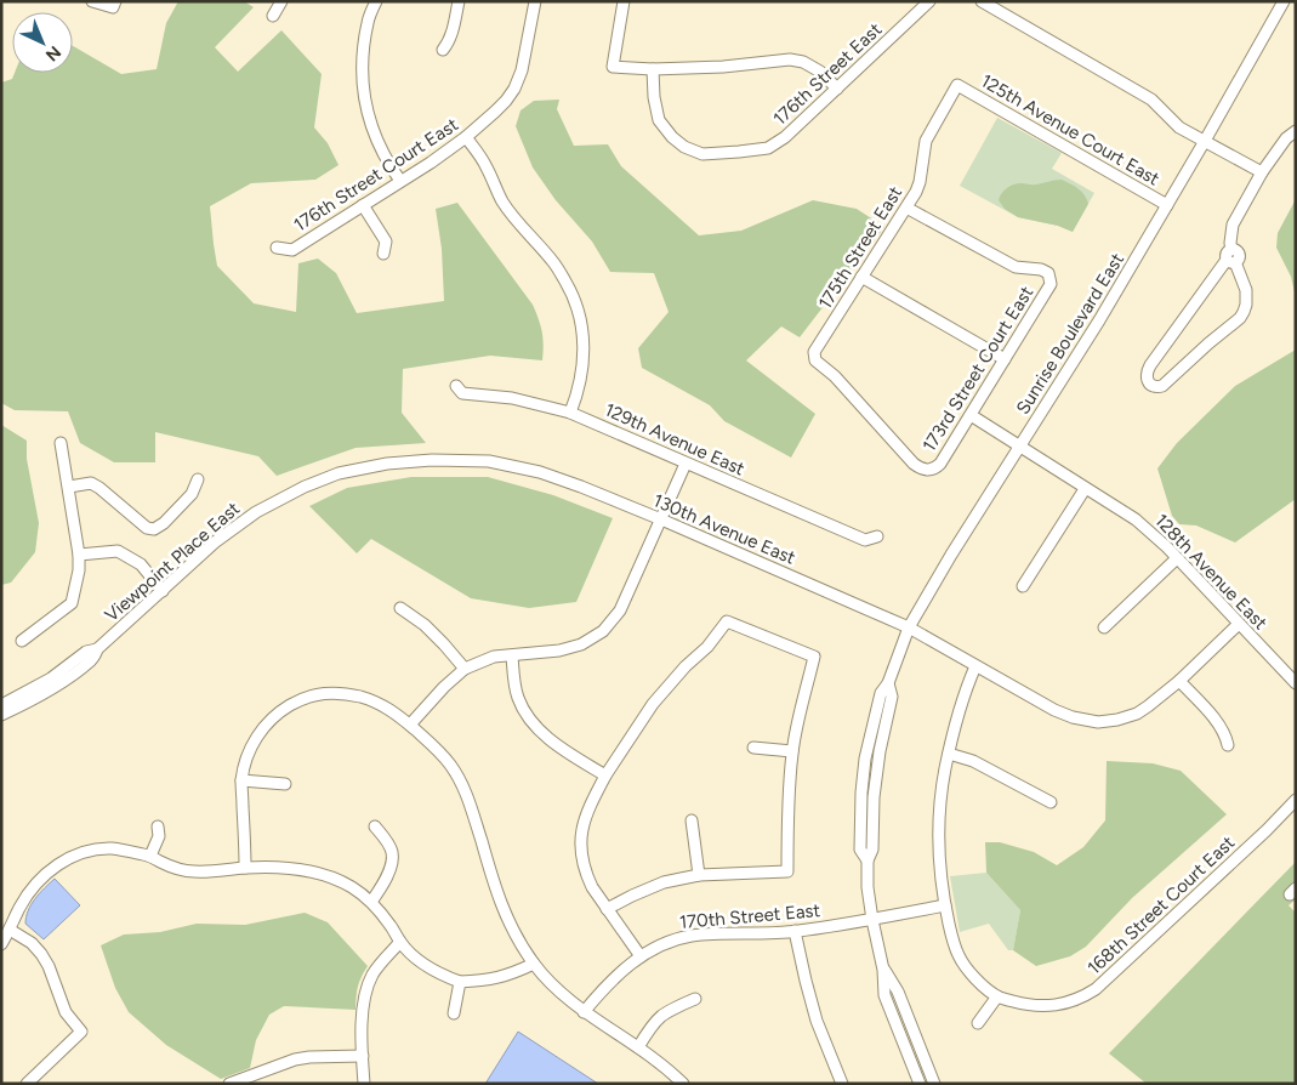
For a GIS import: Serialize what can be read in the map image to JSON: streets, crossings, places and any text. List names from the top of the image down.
{
  "streets": {
    "street": [
      "176th Street East",
      "125th Avenue Court East",
      "176th Street Court East",
      "175th Street East",
      "Sunrise Boulevard East",
      "173rd Street Court East",
      "129th Avenue East",
      "130th Avenue East",
      "Viewpoint Place East",
      "128th Avenue East",
      "168th Street Court East",
      "170th Street East"
    ]
  },
  "crossings": [
    ["125th Avenue Court East", "175th Street East"],
    ["125th Avenue Court East", "Sunrise Boulevard East"],
    ["175th Street East", "173rd Street Court East"],
    ["Sunrise Boulevard East", "130th Avenue East"],
    ["Sunrise Boulevard East", "128th Avenue East"],
    ["Sunrise Boulevard East", "170th Street East"],
    ["173rd Street Court East", "128th Avenue East"],
    ["130th Avenue East", "Viewpoint Place East"],
    ["130th Avenue East", "128th Avenue East"]
  ],
  "north": "bottom right"
}
